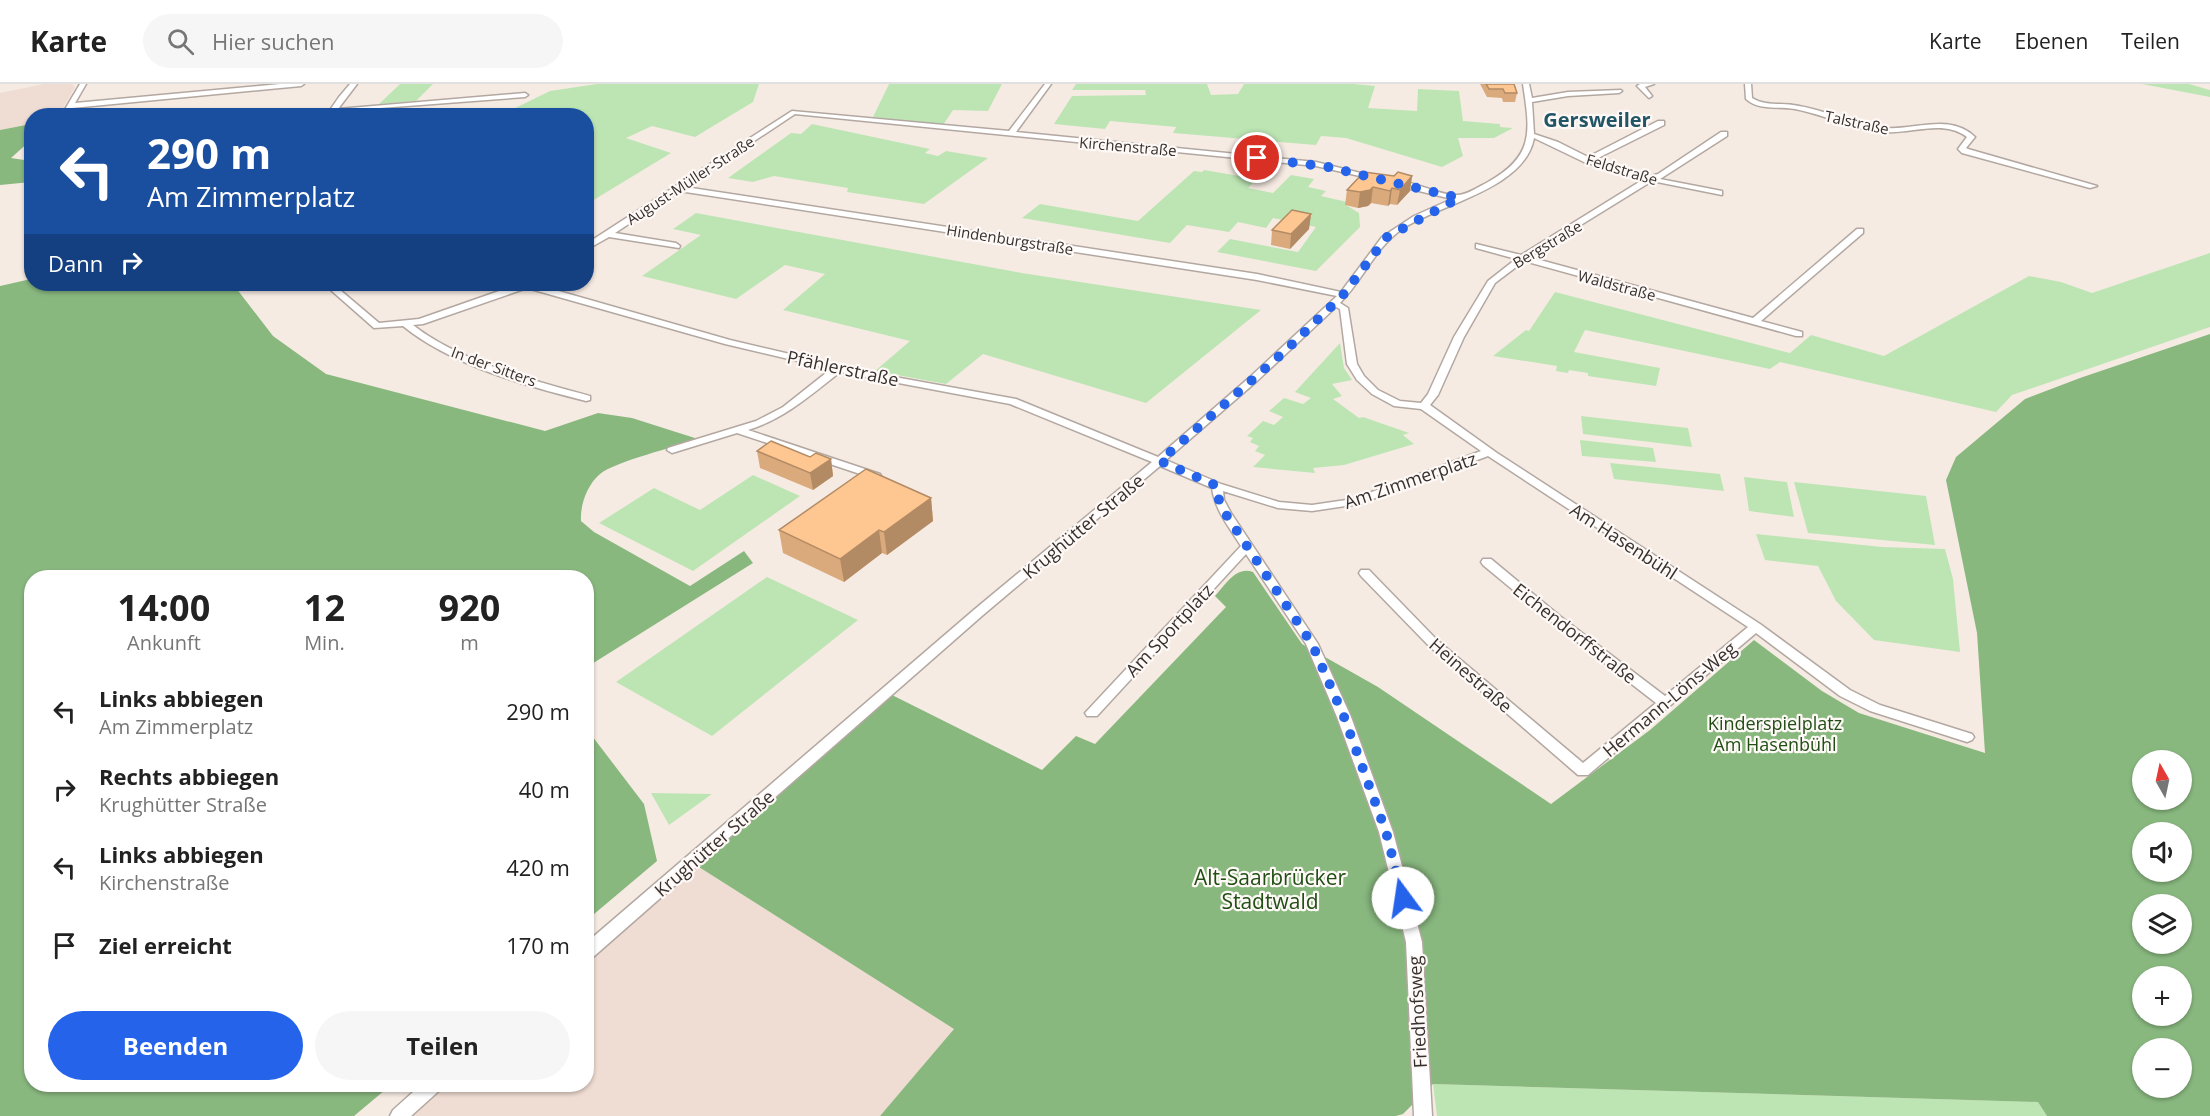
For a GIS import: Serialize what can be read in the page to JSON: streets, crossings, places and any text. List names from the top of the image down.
{
  "streets": {
    "street": [
      "Talstraße",
      "Kirchenstraße",
      "Feldstraße",
      "August-Müller-Straße",
      "Hindenburgstraße",
      "Bergstraße",
      "Waldstraße",
      "In der Sitters",
      "Pfählerstraße",
      "Am Zimmerplatz",
      "Krughütter Straße",
      "Am Hasenbühl",
      "Am Sportplatz",
      "Eichendorffstraße",
      "Heinestraße",
      "Hermann-Löns-Weg",
      "Friedhofsweg"
    ]
  },
  "crossings": [
    ["Kirchenstraße", "August-Müller-Straße"],
    ["Kirchenstraße", "Krughütter Straße"],
    ["Feldstraße", "Bergstraße"],
    ["Feldstraße", "Krughütter Straße"],
    ["August-Müller-Straße", "Hindenburgstraße"],
    ["Hindenburgstraße", "Krughütter Straße"],
    ["Hindenburgstraße", "Am Hasenbühl"],
    ["Bergstraße", "Waldstraße"],
    ["Bergstraße", "Am Hasenbühl"],
    ["Pfählerstraße", "Am Zimmerplatz"],
    ["Pfählerstraße", "Krughütter Straße"],
    ["Am Zimmerplatz", "Krughütter Straße"],
    ["Am Zimmerplatz", "Am Hasenbühl"],
    ["Am Zimmerplatz", "Friedhofsweg"],
    ["Krughütter Straße", "Am Hasenbühl"],
    ["Am Hasenbühl", "Hermann-Löns-Weg"],
    ["Am Sportplatz", "Friedhofsweg"],
    ["Eichendorffstraße", "Hermann-Löns-Weg"],
    ["Heinestraße", "Hermann-Löns-Weg"]
  ],
  "districts": ["Gersweiler"],
  "parks": ["Kinderspielplatz Am Hasenbühl", "Alt-Saarbrücker Stadtwald"],
  "north": "top",
  "page": {
    "header": "Karte",
    "search": "Hier suchen",
    "nav": ["Karte", "Ebenen", "Teilen"],
    "turn": ["290 m", "Am Zimmerplatz"],
    "then": "Dann",
    "eta": [
      "14:00",
      "Ankunft",
      "12",
      "Min.",
      "920",
      "m"
    ],
    "list": [
      {
        "name": "Links abbiegen",
        "note": "Am Zimmerplatz",
        "value": "290 m"
      },
      {
        "name": "Rechts abbiegen",
        "note": "Krughütter Straße",
        "value": "40 m"
      },
      {
        "name": "Links abbiegen",
        "note": "Kirchenstraße",
        "value": "420 m"
      },
      {
        "name": "Ziel erreicht",
        "value": "170 m"
      }
    ],
    "map_buttons": ["+", "−"],
    "buttons": ["Beenden", "Teilen"]
  }
}
